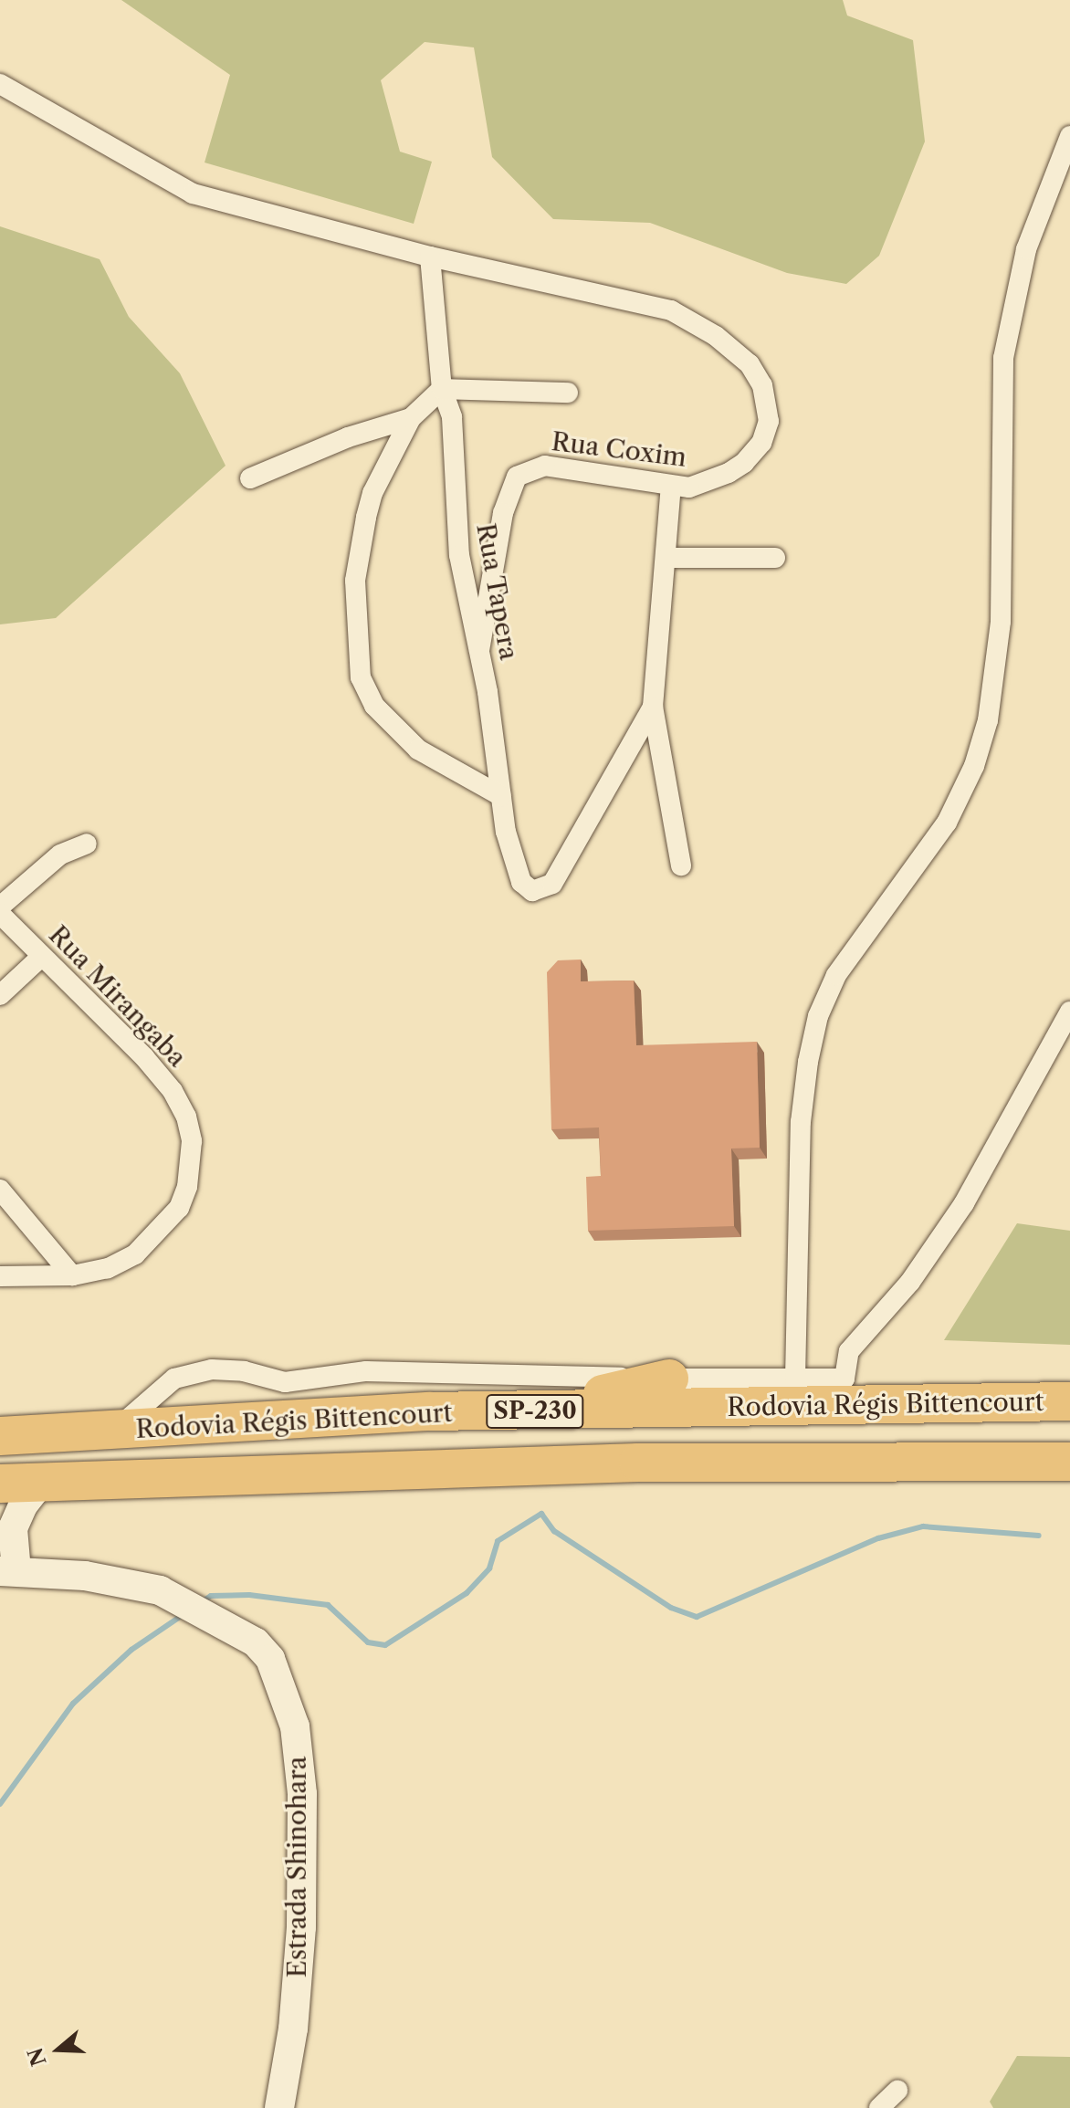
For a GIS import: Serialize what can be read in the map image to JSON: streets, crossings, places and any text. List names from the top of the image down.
{
  "streets": {
    "highway": ["Rodovia Régis Bittencourt", "SP-230"],
    "street": [
      "Rua Coxim",
      "Rua Tapera",
      "Rua Mirangaba",
      "Estrada Shinohara"
    ]
  },
  "crossings": [
    ["Rua Coxim", "Rua Tapera"]
  ],
  "north": "left"
}
